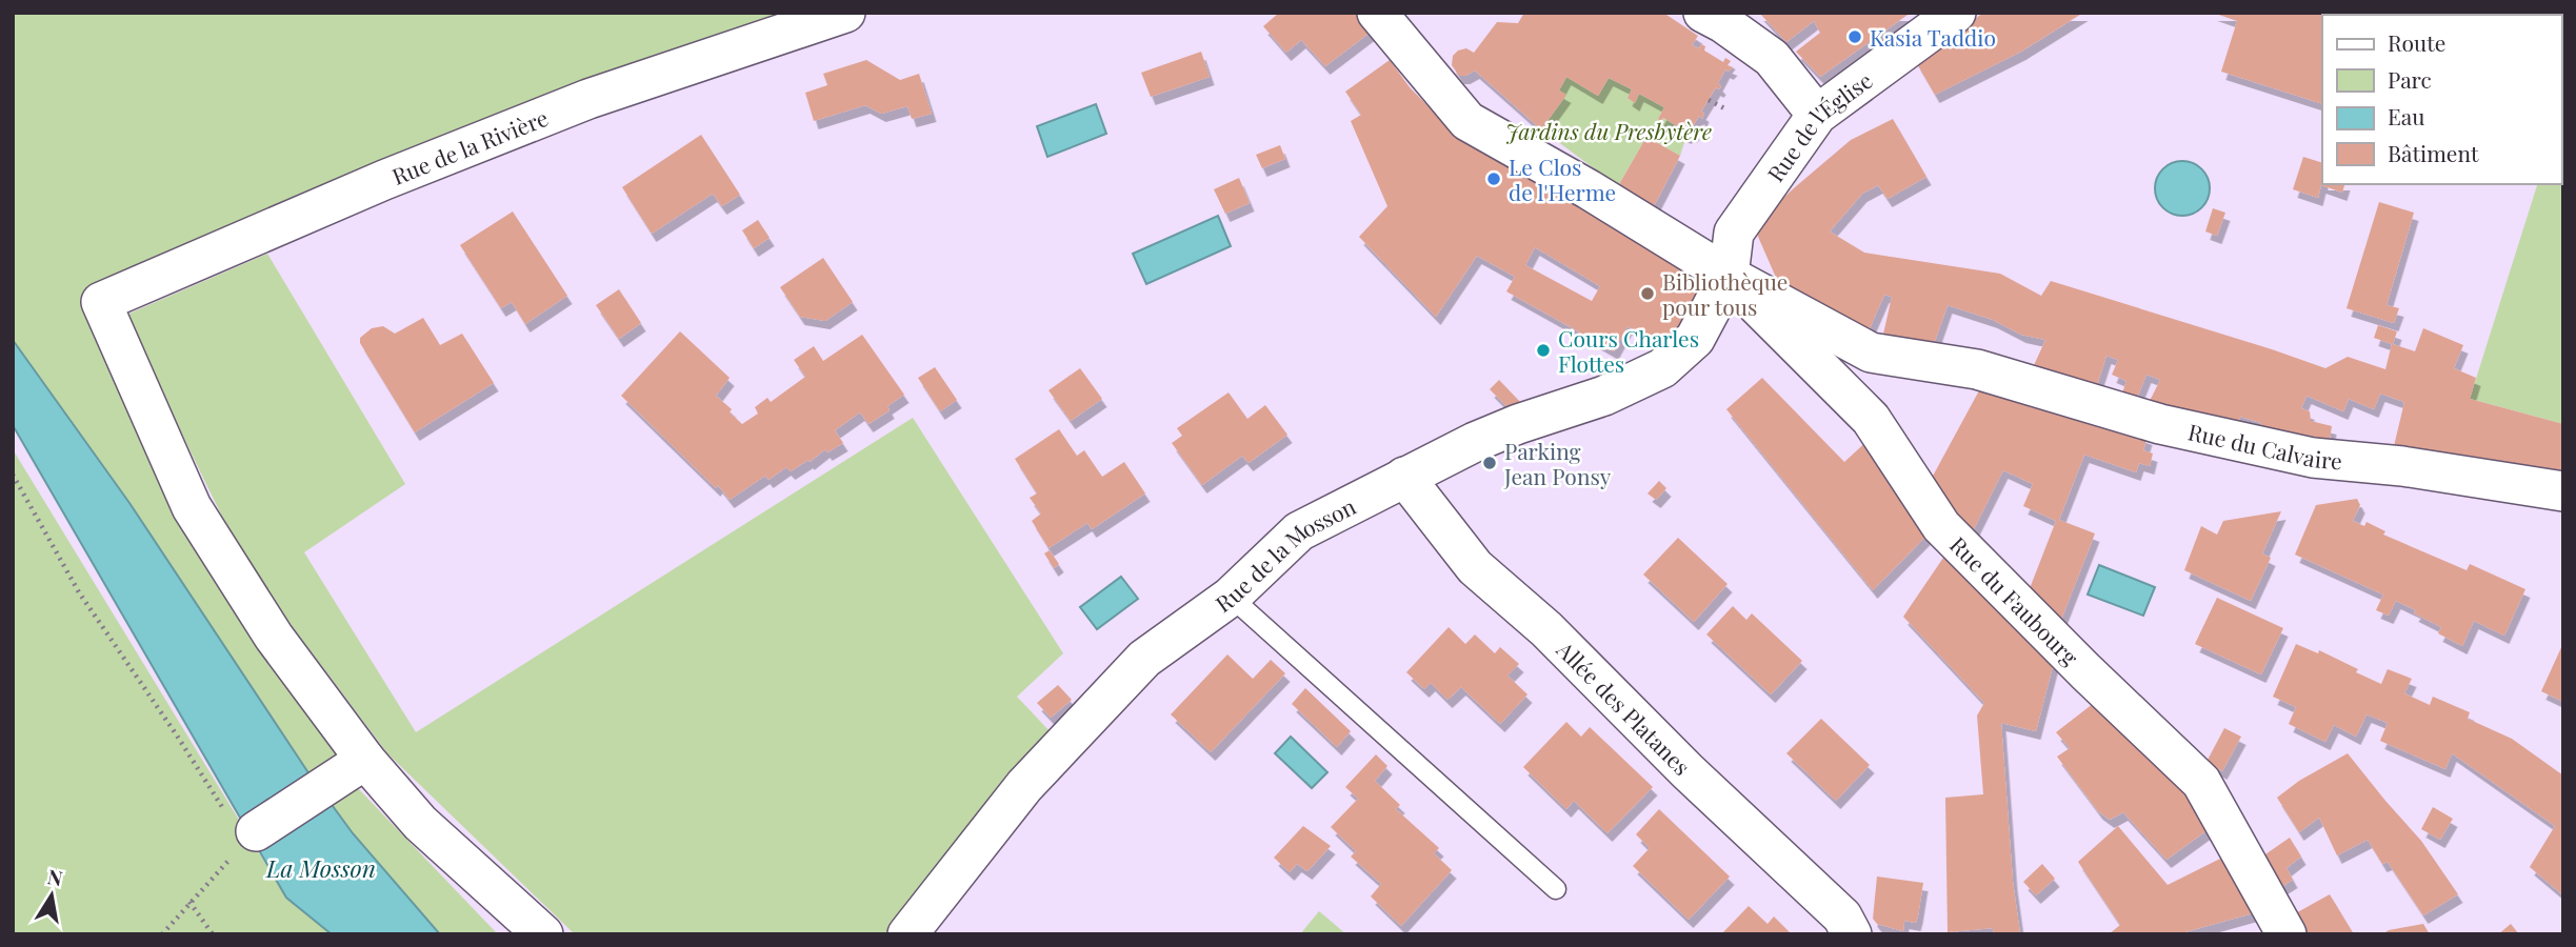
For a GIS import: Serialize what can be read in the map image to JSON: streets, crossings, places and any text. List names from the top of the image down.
{
  "streets": {
    "street": [
      "Rue de l'Église",
      "Rue de la Rivière",
      "Rue du Calvaire",
      "Rue de la Mosson",
      "Rue du Faubourg",
      "Allée des Platanes"
    ]
  },
  "crossings": [
    ["Rue de l'Église", "Rue du Calvaire"],
    ["Rue de l'Église", "Rue de la Mosson"],
    ["Rue de l'Église", "Rue du Faubourg"],
    ["Rue du Calvaire", "Rue de la Mosson"],
    ["Rue du Calvaire", "Rue du Faubourg"],
    ["Rue de la Mosson", "Rue du Faubourg"],
    ["Rue de la Mosson", "Allée des Platanes"]
  ],
  "water": ["La Mosson"],
  "parks": ["Jardins du Presbytère"],
  "places": [
    "Kasia Taddio",
    "Le Clos de l'Herme",
    "Bibliothèque pour tous",
    "Cours Charles Flottes",
    "Parking Jean Ponsy"
  ],
  "legend": [
    "Route",
    "Parc",
    "Eau",
    "Bâtiment"
  ],
  "north": "top"
}
